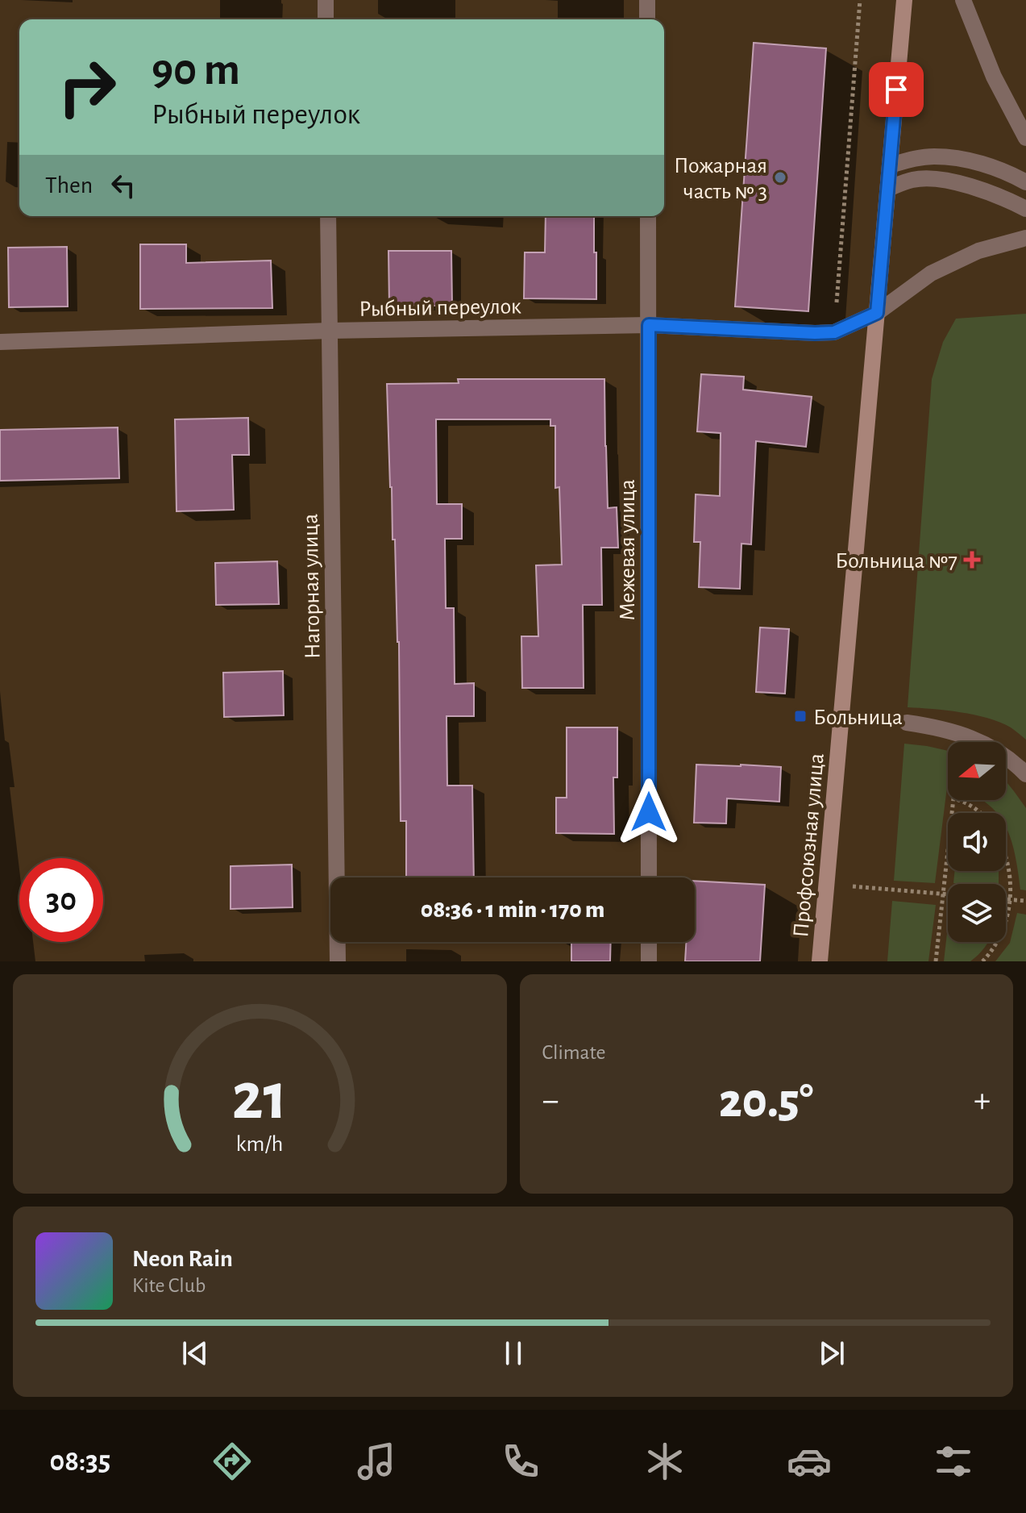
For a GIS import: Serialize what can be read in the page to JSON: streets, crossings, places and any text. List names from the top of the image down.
{
  "streets": {
    "main road": ["Профсоюзная улица"],
    "street": ["Рыбный переулок", "Межевая улица", "Нагорная улица"]
  },
  "crossings": [
    ["Рыбный переулок", "Межевая улица"],
    ["Рыбный переулок", "Нагорная улица"],
    ["Рыбный переулок", "Профсоюзная улица"]
  ],
  "places": {
    "other": ["Пожарная часть № 3"],
    "health": ["Больница №7"],
    "transit": ["Больница"]
  },
  "north": "left",
  "page": {
    "turn": ["90 m", "Рыбный переулок"],
    "then": "Then",
    "limit": "30",
    "trip": "08:36 · 1 min · 170 m",
    "tile": "Climate",
    "heat": ["−", "20.5°", "+"],
    "song": ["Neon Rain", "Kite Club"],
    "tabs": "08:35",
    "gauge": ["21", "km/h"]
  }
}
